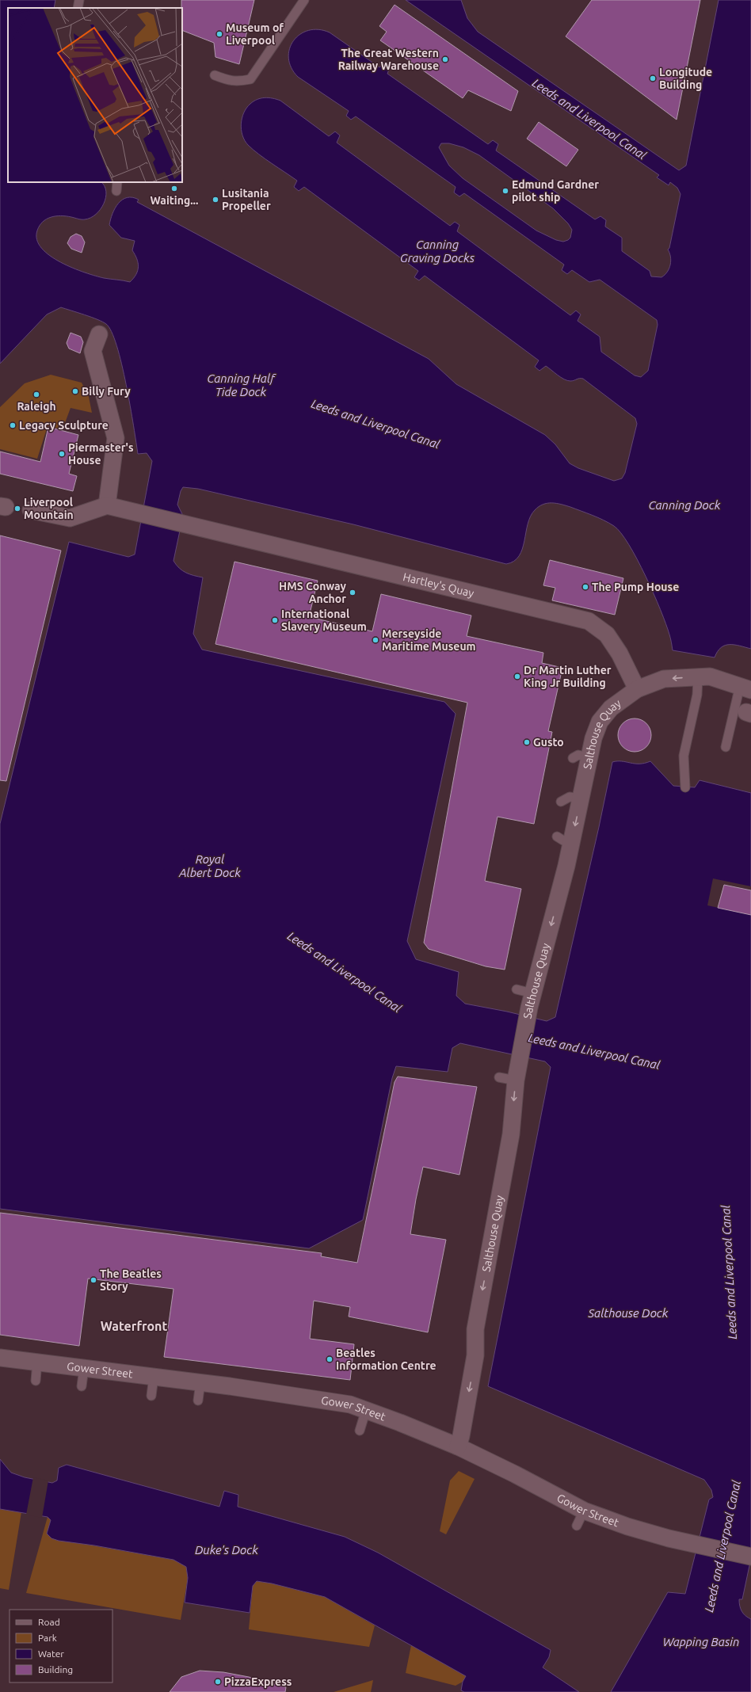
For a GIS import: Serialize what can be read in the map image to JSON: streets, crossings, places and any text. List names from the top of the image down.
{
  "streets": {
    "street": ["Hartley's Quay", "Salthouse Quay", "Gower Street"]
  },
  "crossings": [
    ["Hartley's Quay", "Salthouse Quay"],
    ["Salthouse Quay", "Gower Street"]
  ],
  "one_way": ["Salthouse Quay"],
  "districts": ["Waterfront"],
  "water": [
    "Leeds and Liverpool Canal",
    "Canning Graving Docks",
    "Canning Half Tide Dock",
    "Canning Dock",
    "Royal Albert Dock",
    "Salthouse Dock",
    "Duke's Dock",
    "Wapping Basin"
  ],
  "places": [
    "Museum of Liverpool",
    "The Great Western Railway Warehouse",
    "Longitude Building",
    "Waiting...",
    "Edmund Gardner pilot ship",
    "Lusitania Propeller",
    "Billy Fury",
    "Raleigh",
    "Legacy Sculpture",
    "Piermaster's House",
    "Liverpool Mountain",
    "The Pump House",
    "HMS Conway Anchor",
    "International Slavery Museum",
    "Merseyside Maritime Museum",
    "Dr Martin Luther King Jr Building",
    "Gusto",
    "The Beatles Story",
    "Beatles Information Centre",
    "PizzaExpress"
  ],
  "legend": [
    "Road",
    "Park",
    "Water",
    "Building"
  ]
}
